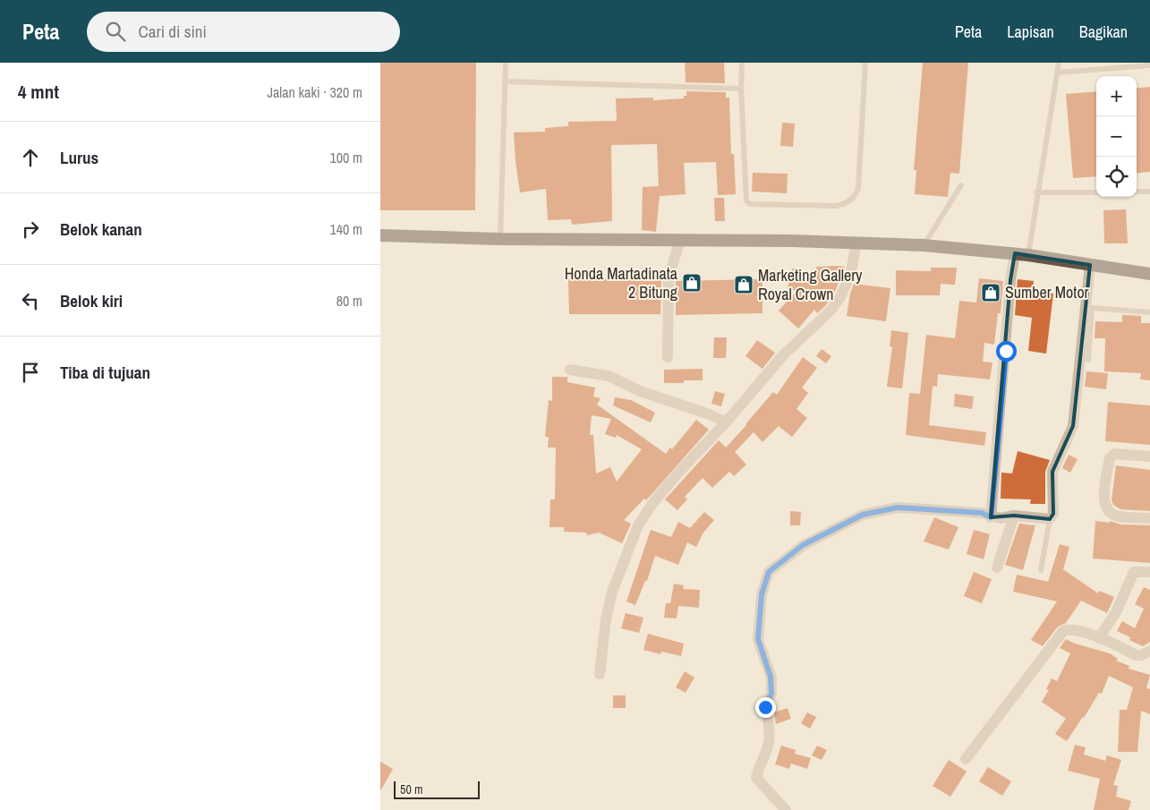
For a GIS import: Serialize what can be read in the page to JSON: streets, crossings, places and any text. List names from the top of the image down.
{
  "places": {
    "shop": ["Honda Martadinata 2 Bitung", "Marketing Gallery Royal Crown", "Sumber Motor"]
  },
  "scale_bar": "50 m",
  "page": {
    "header": "Peta",
    "search": "Cari di sini",
    "nav": ["Peta", "Lapisan", "Bagikan"],
    "heading": ["4 mnt", "Jalan kaki · 320 m"],
    "map_buttons": ["+", "−"],
    "list": [
      ["Lurus", "100 m"],
      ["Belok kanan", "140 m"],
      ["Belok kiri", "80 m"],
      "Tiba di tujuan"
    ],
    "scale": "50 m"
  }
}
